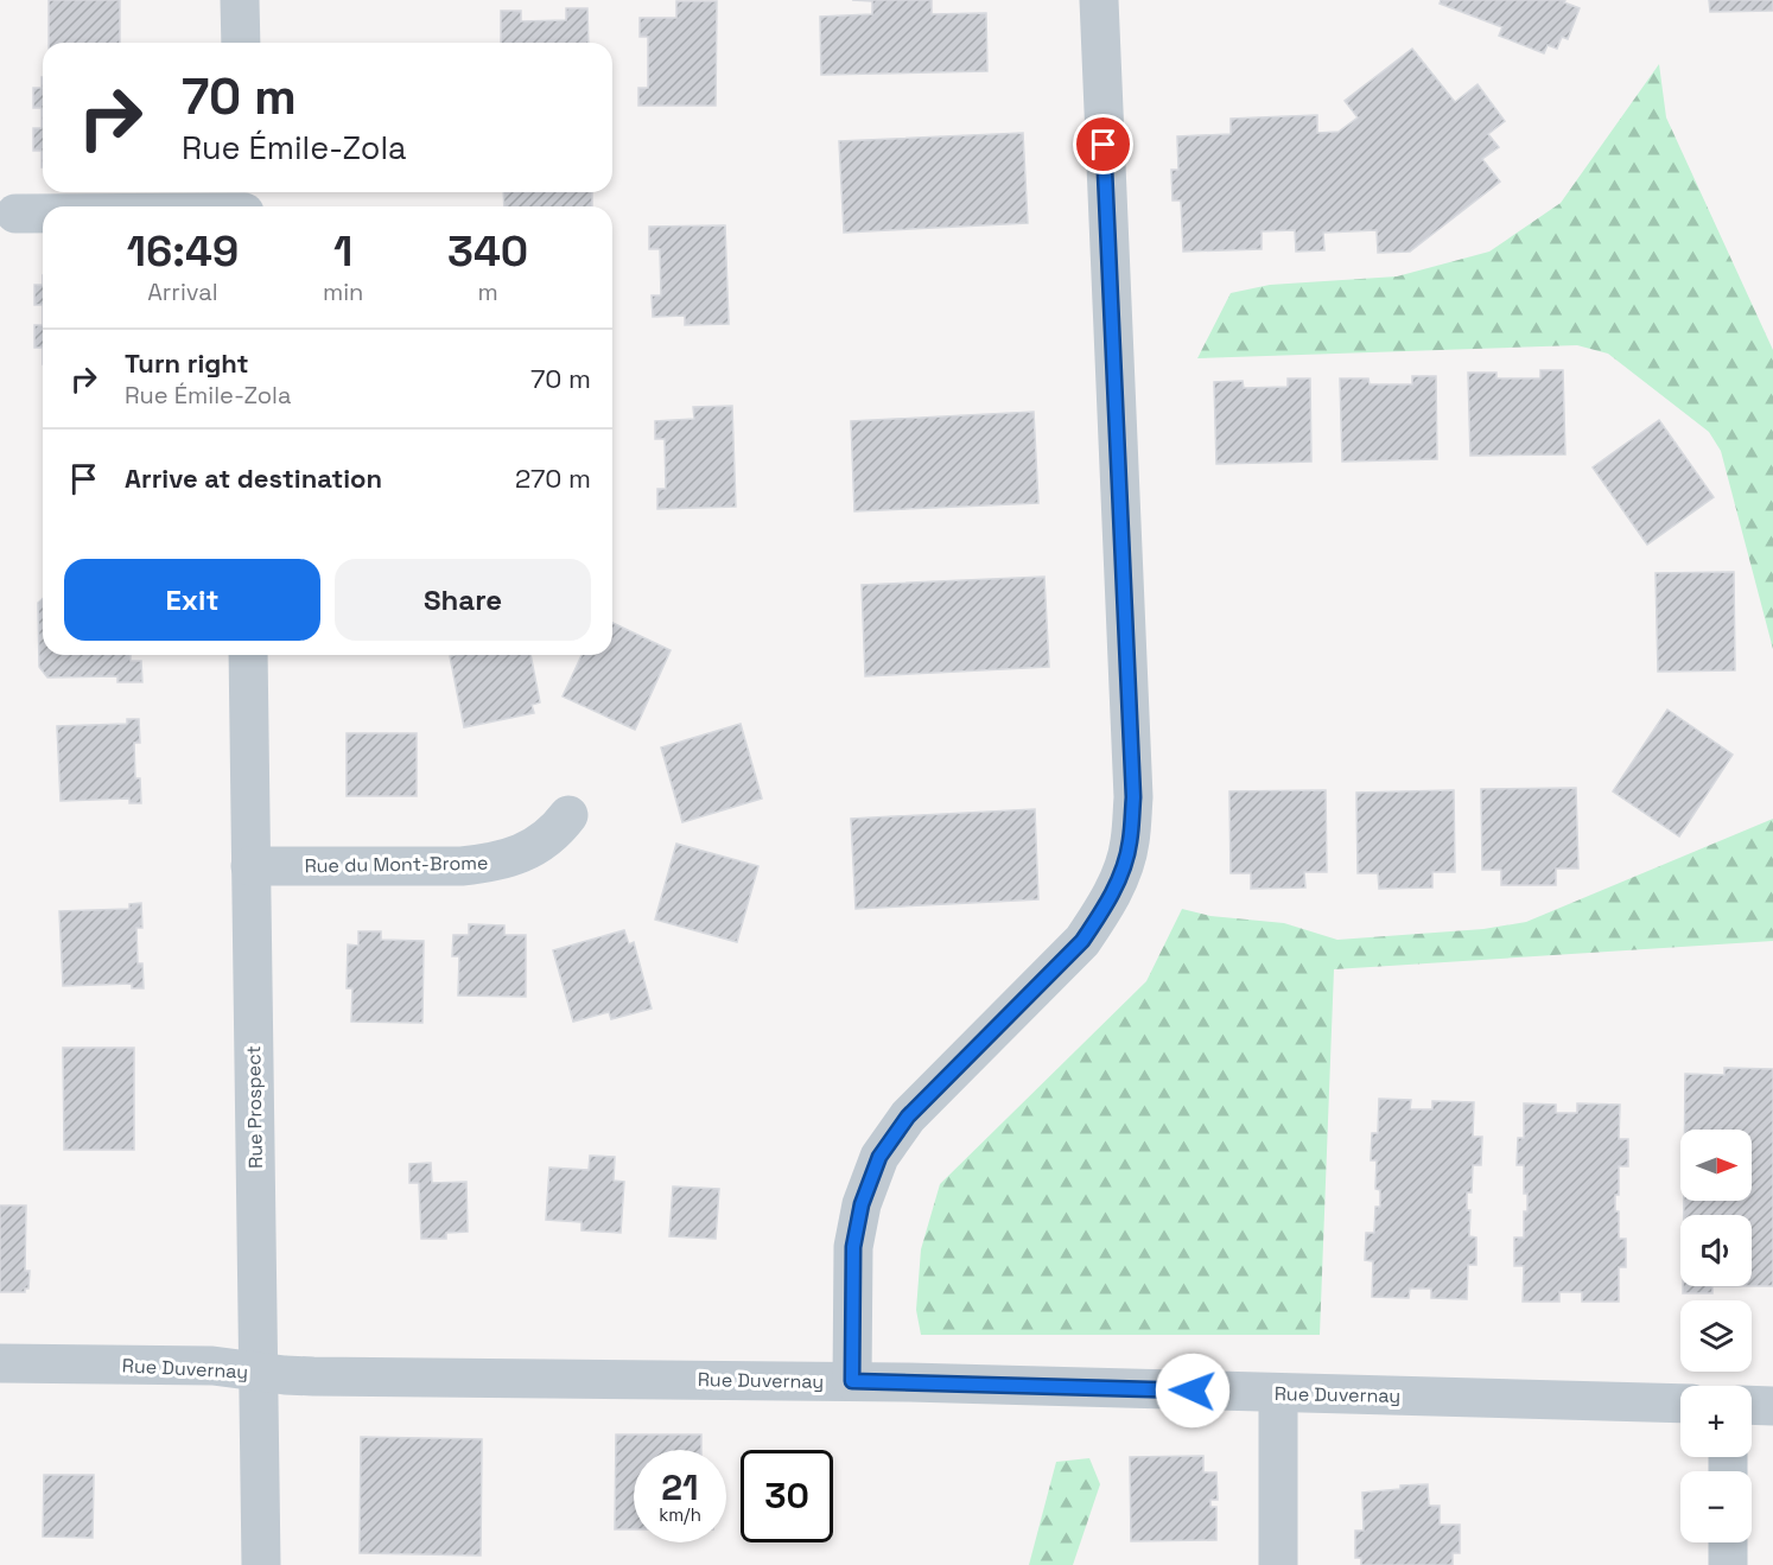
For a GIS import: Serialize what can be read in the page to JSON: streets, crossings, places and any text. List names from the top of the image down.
{
  "streets": {
    "street": ["Rue du Mont-Brome", "Rue Prospect", "Rue Duvernay"]
  },
  "crossings": [
    ["Rue du Mont-Brome", "Rue Prospect"],
    ["Rue Prospect", "Rue Duvernay"]
  ],
  "north": "right",
  "page": {
    "turn": ["70 m", "Rue Émile-Zola"],
    "eta": [
      "16:49",
      "Arrival",
      "1",
      "min",
      "340",
      "m"
    ],
    "list": [
      {
        "name": "Turn right",
        "note": "Rue Émile-Zola",
        "value": "70 m"
      },
      {
        "name": "Arrive at destination",
        "value": "270 m"
      }
    ],
    "buttons": ["Exit", "Share"],
    "map_buttons": ["+", "−"],
    "speed": "21 km/h",
    "limit": "30"
  }
}
